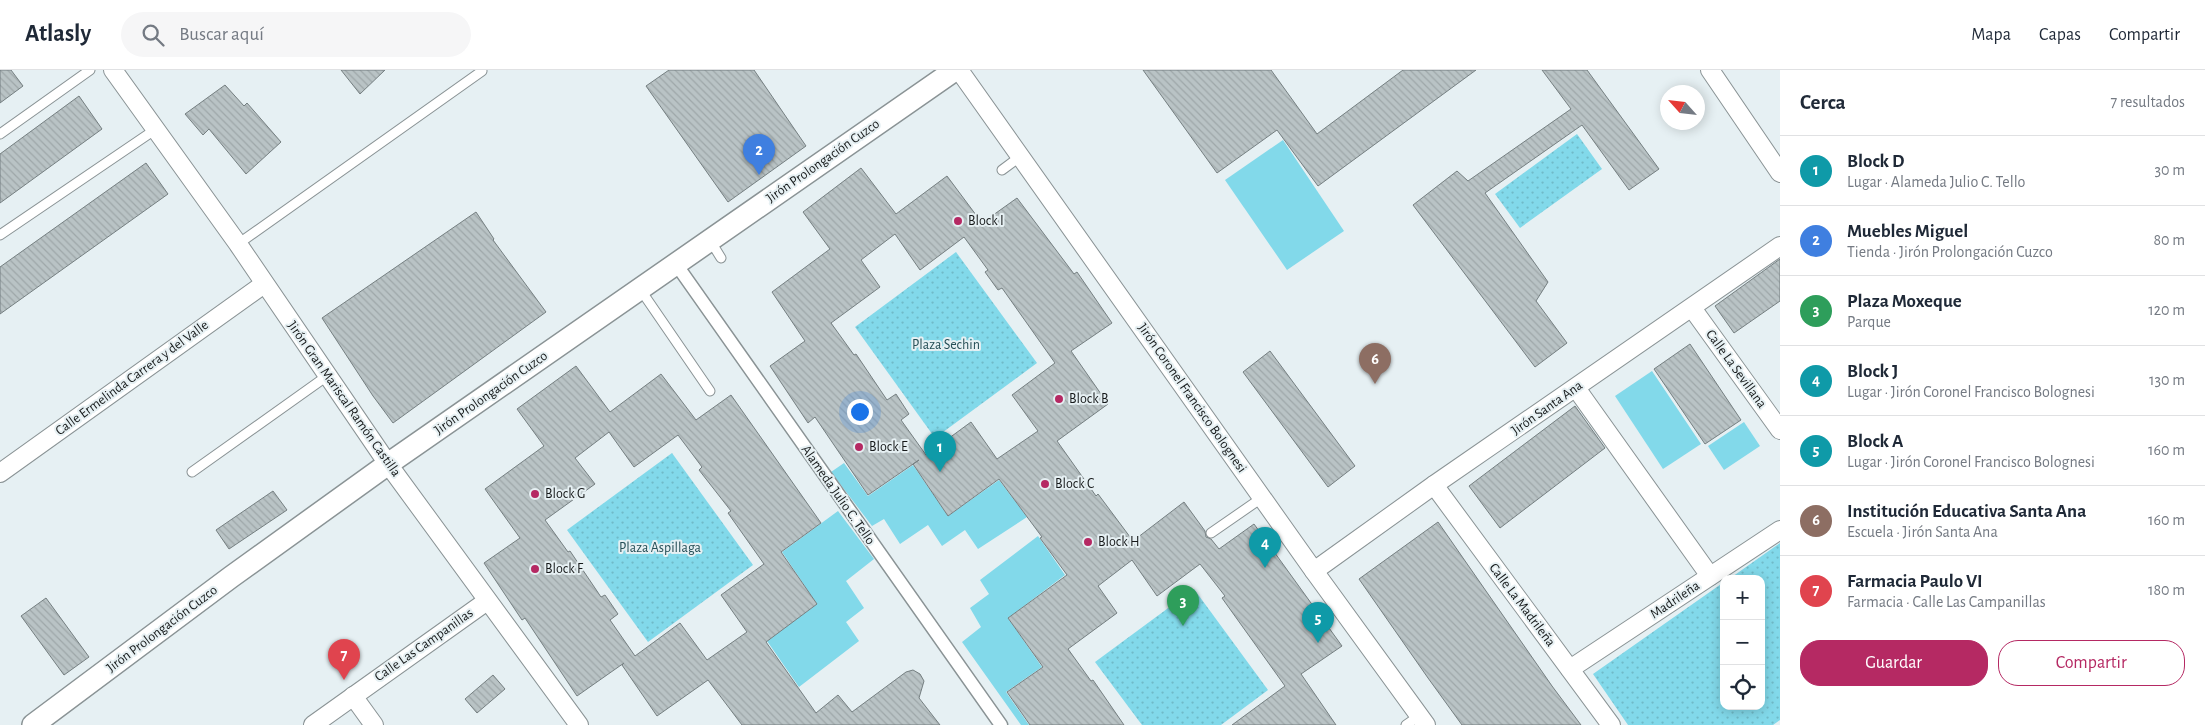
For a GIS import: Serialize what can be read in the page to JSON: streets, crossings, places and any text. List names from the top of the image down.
{
  "streets": {
    "street": [
      "Jirón Prolongación Cuzco",
      "Calle La Sevillana",
      "Calle Ermelinda Carrera y del Valle",
      "Jirón Coronel Francisco Bolognesi",
      "Jirón Gran Mariscal Ramón Castilla",
      "Jirón Santa Ana",
      "Alameda Julio C. Tello",
      "Madrileña",
      "Calle La Madrileña",
      "Calle Las Campanillas"
    ]
  },
  "crossings": [
    ["Jirón Prolongación Cuzco", "Jirón Gran Mariscal Ramón Castilla"],
    ["Jirón Prolongación Cuzco", "Alameda Julio C. Tello"],
    ["Calle La Sevillana", "Jirón Santa Ana"],
    ["Calle Ermelinda Carrera y del Valle", "Jirón Gran Mariscal Ramón Castilla"],
    ["Jirón Coronel Francisco Bolognesi", "Jirón Santa Ana"],
    ["Jirón Gran Mariscal Ramón Castilla", "Calle Las Campanillas"],
    ["Jirón Santa Ana", "Calle La Madrileña"],
    ["Madrileña", "Calle La Madrileña"]
  ],
  "parks": ["Plaza Sechin", "Plaza Aspillaga"],
  "places": [
    "Block I",
    "Block B",
    "Block E",
    "Block C",
    "Block G",
    "Block H",
    "Block F"
  ],
  "north": "top left",
  "page": {
    "header": "Atlasly",
    "search": "Buscar aquí",
    "nav": ["Mapa", "Capas", "Compartir"],
    "heading": ["Cerca", "7 resultados"],
    "pins": [
      "2",
      "6",
      "1",
      "4",
      "3",
      "5",
      "7"
    ],
    "list": [
      {
        "mark": "1",
        "name": "Block D",
        "note": "Lugar · Alameda Julio C. Tello",
        "value": "30 m"
      },
      {
        "mark": "2",
        "name": "Muebles Miguel",
        "note": "Tienda · Jirón Prolongación Cuzco",
        "value": "80 m"
      },
      {
        "mark": "3",
        "name": "Plaza Moxeque",
        "note": "Parque",
        "value": "120 m"
      },
      {
        "mark": "4",
        "name": "Block J",
        "note": "Lugar · Jirón Coronel Francisco Bolognesi",
        "value": "130 m"
      },
      {
        "mark": "5",
        "name": "Block A",
        "note": "Lugar · Jirón Coronel Francisco Bolognesi",
        "value": "160 m"
      },
      {
        "mark": "6",
        "name": "Institución Educativa Santa Ana",
        "note": "Escuela · Jirón Santa Ana",
        "value": "160 m"
      },
      {
        "mark": "7",
        "name": "Farmacia Paulo VI",
        "note": "Farmacia · Calle Las Campanillas",
        "value": "180 m"
      }
    ],
    "map_buttons": ["+", "−"],
    "buttons": ["Guardar", "Compartir"]
  }
}
